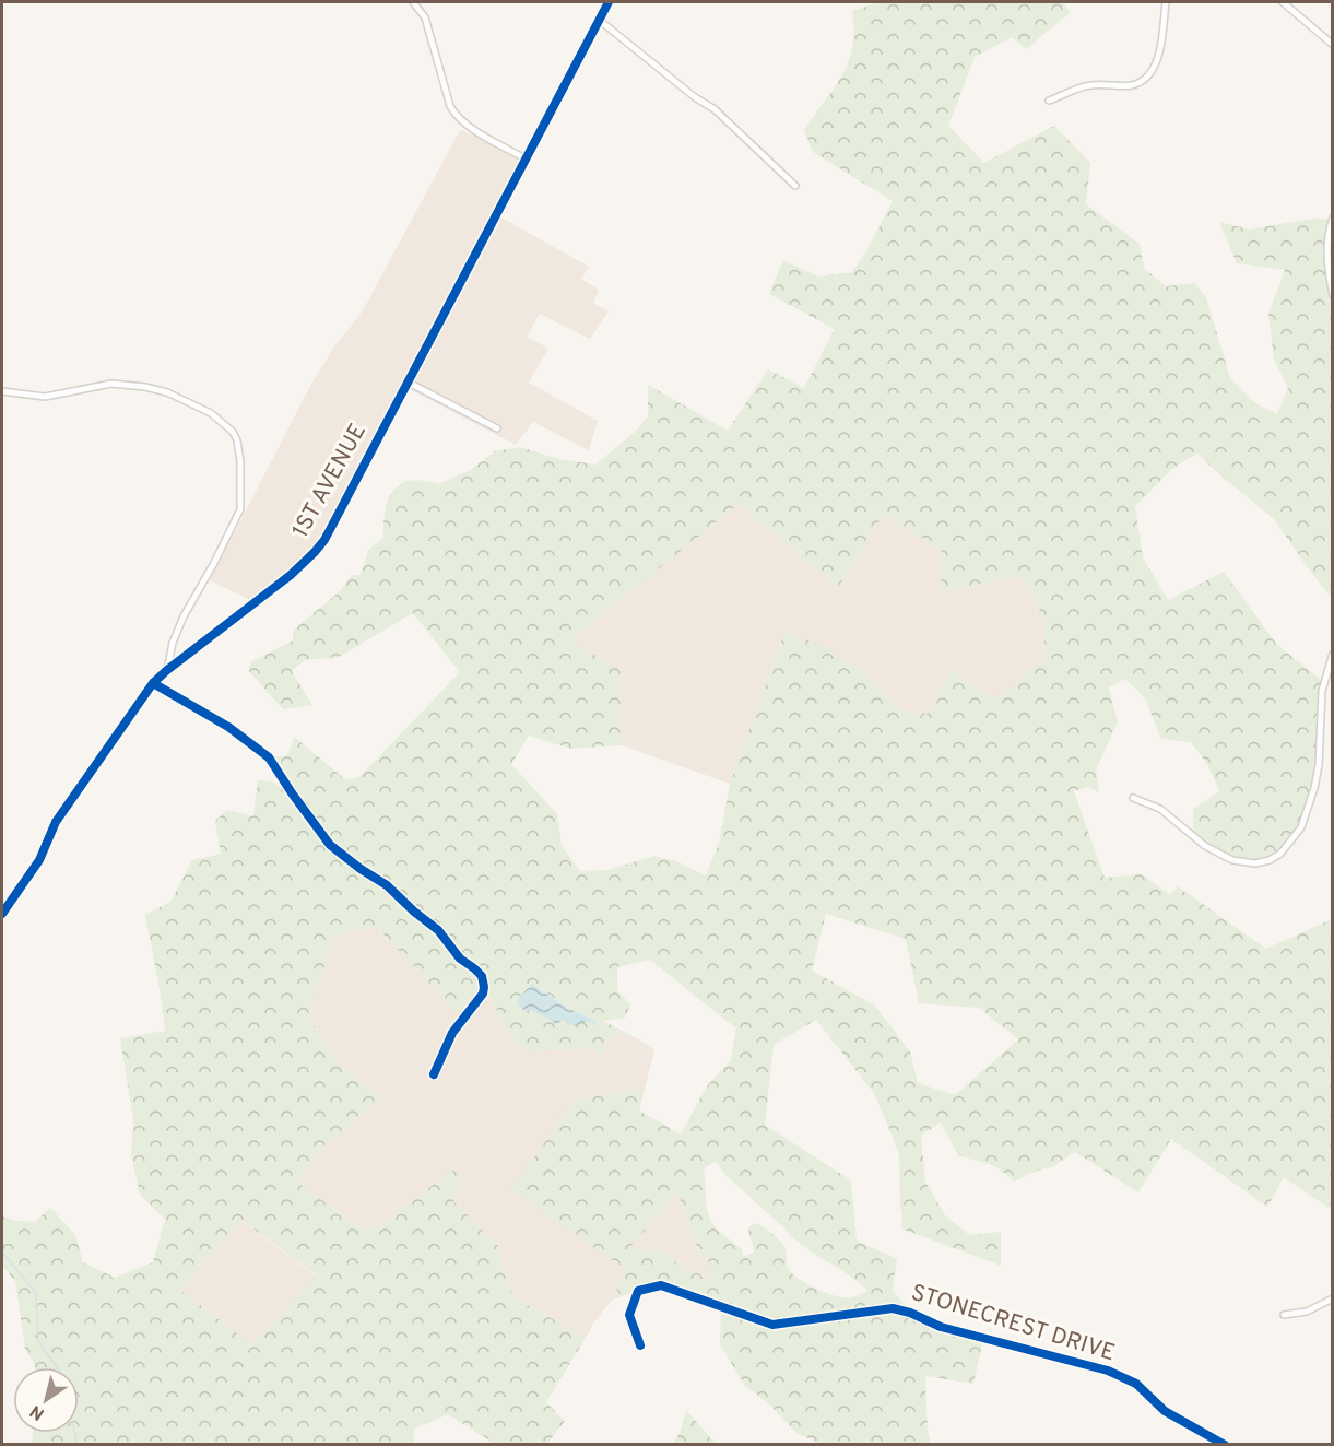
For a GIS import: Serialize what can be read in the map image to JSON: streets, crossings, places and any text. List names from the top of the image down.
{
  "streets": {
    "street": ["1ST AVENUE", "STONECREST DRIVE"]
  },
  "north": "bottom left"
}
